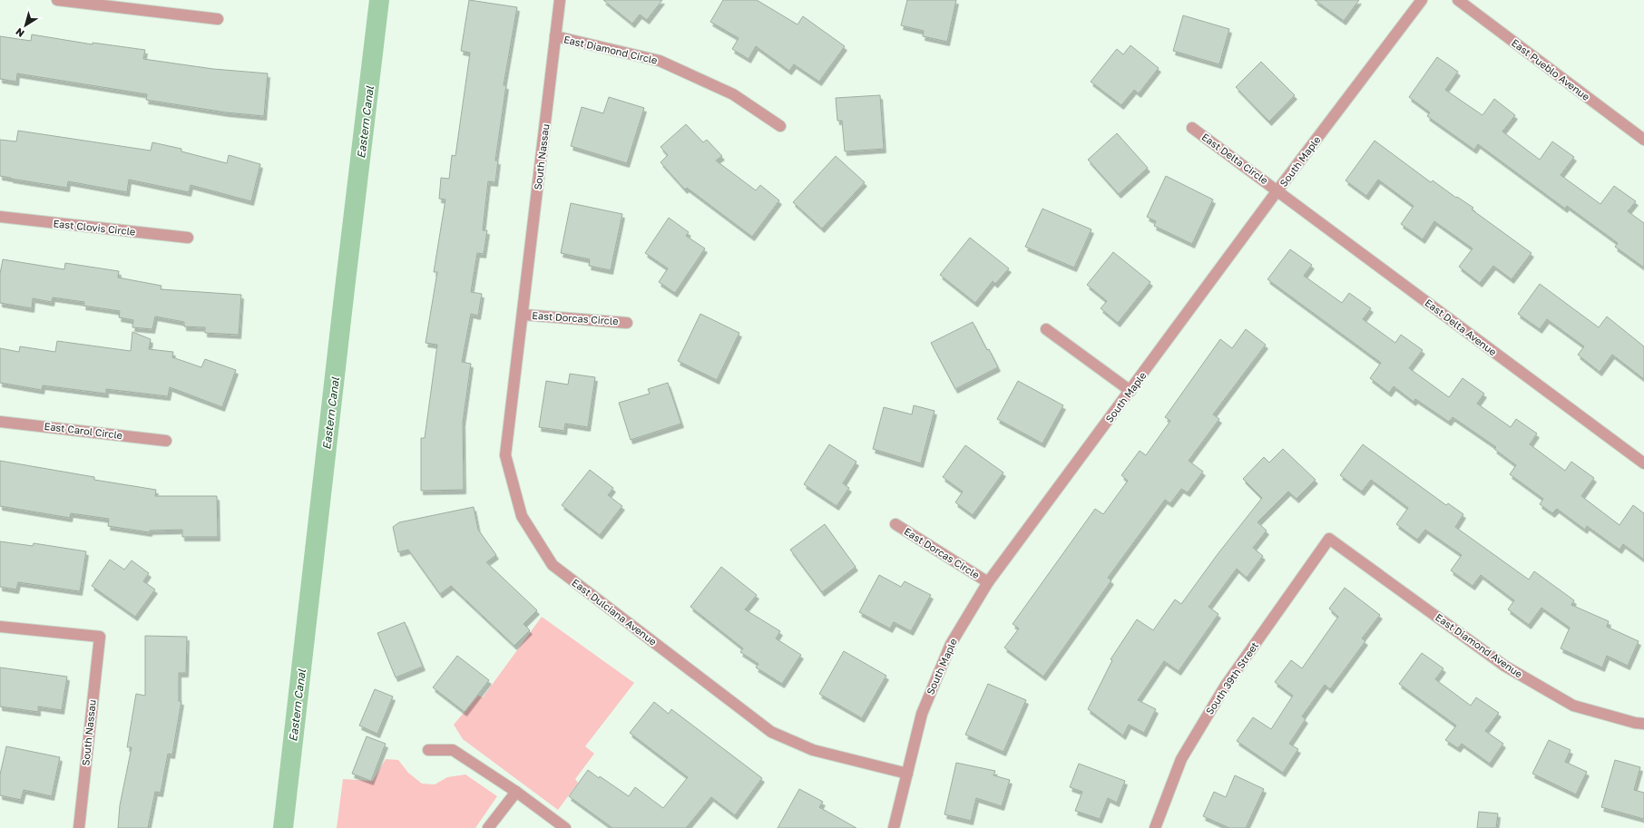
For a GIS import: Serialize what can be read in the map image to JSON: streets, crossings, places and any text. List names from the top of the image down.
{
  "streets": {
    "street": [
      "East Diamond Circle",
      "East Pueblo Avenue",
      "South Nassau",
      "East Delta Circle",
      "South Maple",
      "East Clovis Circle",
      "East Dorcas Circle",
      "East Delta Avenue",
      "East Carol Circle",
      "East Dulciana Avenue",
      "East Diamond Avenue",
      "South 39th Street"
    ]
  },
  "crossings": [
    ["East Diamond Circle", "South Nassau"],
    ["South Nassau", "East Dorcas Circle"],
    ["South Nassau", "East Dulciana Avenue"],
    ["East Delta Circle", "South Maple"],
    ["East Delta Circle", "East Delta Avenue"],
    ["South Maple", "East Dorcas Circle"],
    ["South Maple", "East Delta Avenue"],
    ["South Maple", "East Dulciana Avenue"],
    ["East Dorcas Circle", "East Dulciana Avenue"],
    ["East Diamond Avenue", "South 39th Street"]
  ],
  "water": ["Eastern Canal"],
  "north": "bottom left"
}
